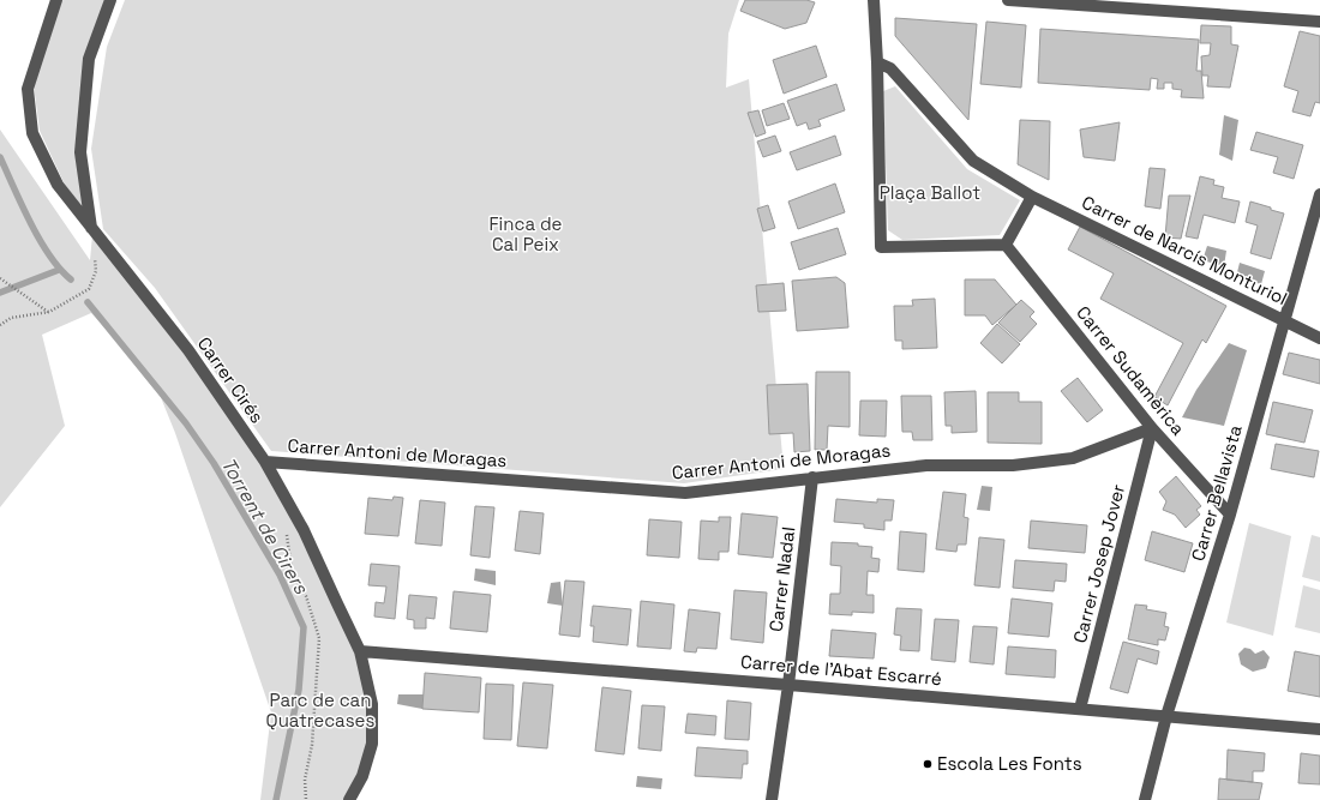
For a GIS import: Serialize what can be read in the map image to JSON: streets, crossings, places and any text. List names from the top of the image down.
{
  "streets": {
    "street": [
      "Carrer de Narcís Monturiol",
      "Carrer Sudamèrica",
      "Carrer Cirés",
      "Carrer Antoni de Moragas",
      "Carrer Bellavista",
      "Carrer Josep Jover",
      "Carrer Nadal",
      "Carrer de l'Abat Escarré"
    ]
  },
  "crossings": [
    ["Carrer de Narcís Monturiol", "Carrer Bellavista"],
    ["Carrer Sudamèrica", "Carrer Antoni de Moragas"],
    ["Carrer Sudamèrica", "Carrer Bellavista"],
    ["Carrer Sudamèrica", "Carrer Josep Jover"],
    ["Carrer Cirés", "Carrer Antoni de Moragas"],
    ["Carrer Cirés", "Carrer de l'Abat Escarré"],
    ["Carrer Antoni de Moragas", "Carrer Josep Jover"],
    ["Carrer Antoni de Moragas", "Carrer Nadal"],
    ["Carrer Bellavista", "Carrer de l'Abat Escarré"],
    ["Carrer Josep Jover", "Carrer de l'Abat Escarré"],
    ["Carrer Nadal", "Carrer de l'Abat Escarré"]
  ],
  "water": ["Torrent de Cirers"],
  "parks": ["Plaça Ballot", "Finca de Cal Peix", "Parc de can Quatrecases"],
  "places": ["Escola Les Fonts"]
}
